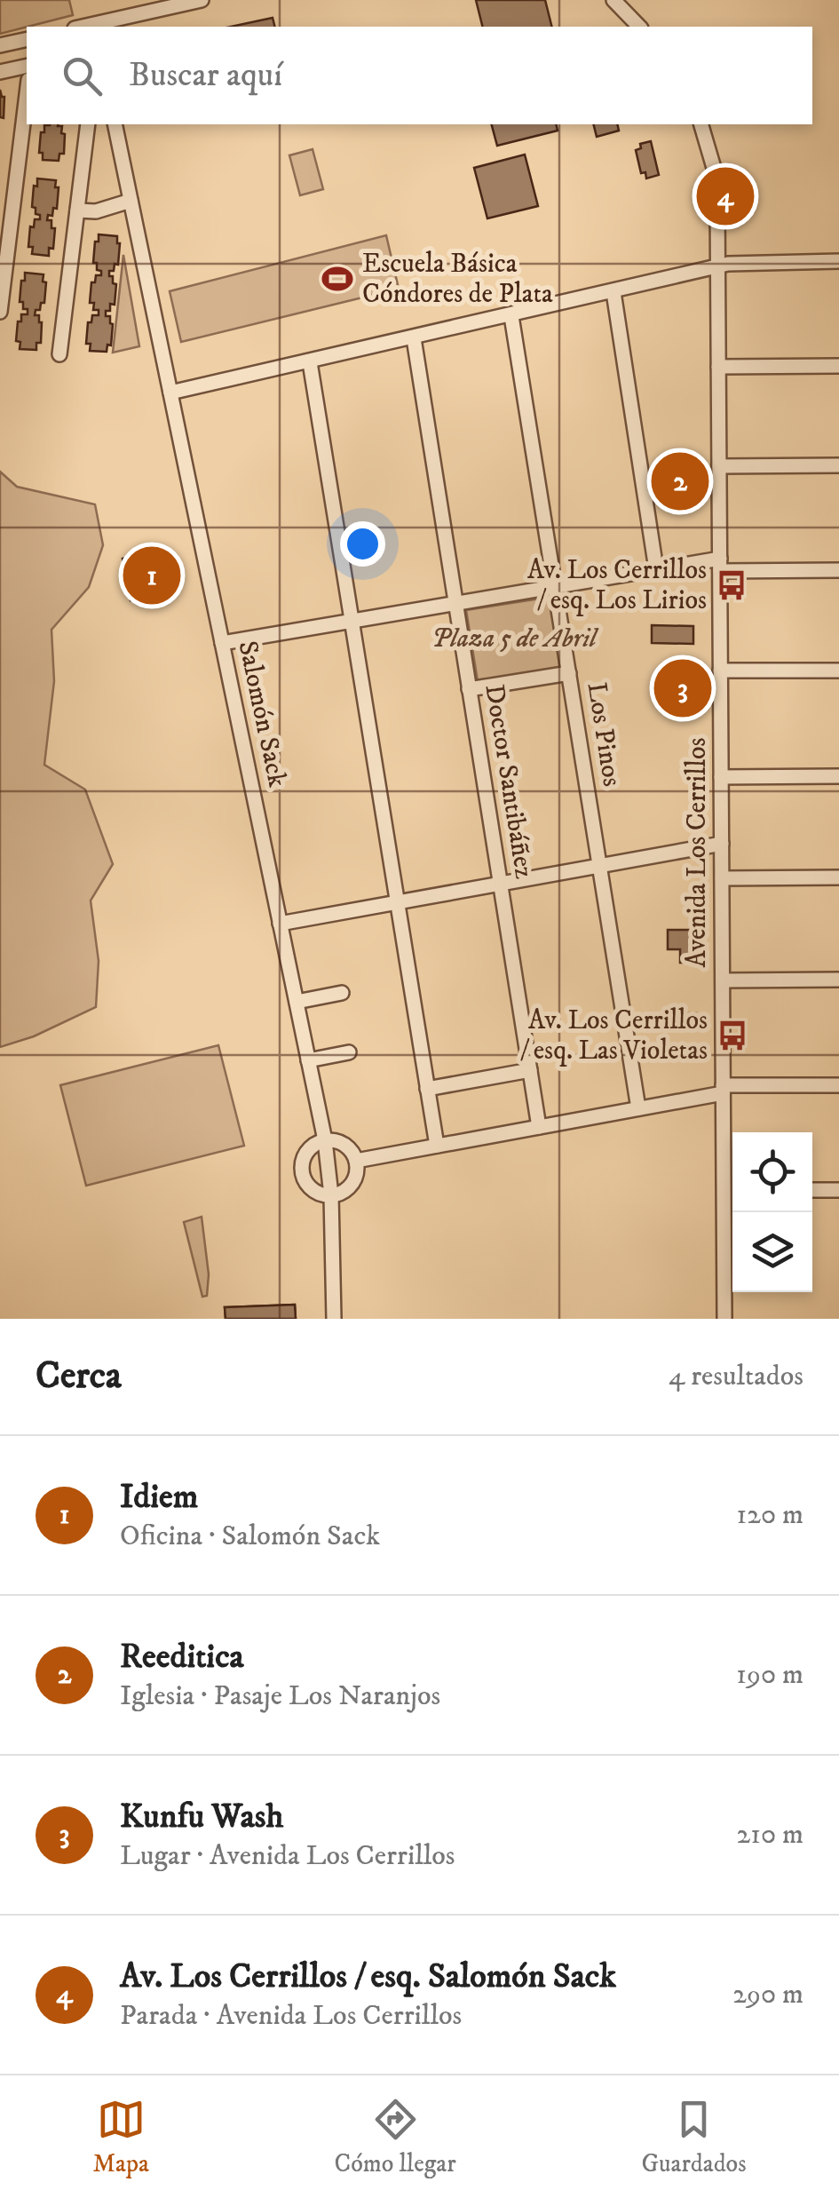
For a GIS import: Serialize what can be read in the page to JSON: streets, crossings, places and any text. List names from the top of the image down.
{
  "streets": {
    "street": [
      "Salomón Sack",
      "Los Pinos",
      "Doctor Santibáñez",
      "Avenida Los Cerrillos"
    ]
  },
  "parks": ["Plaza 5 de Abril"],
  "places": {
    "sports": ["Escuela Básica Cóndores de Plata"],
    "bus stop": ["Av. Los Cerrillos / esq. Los Lirios", "Av. Los Cerrillos / esq. Las Violetas"]
  },
  "page": {
    "search": "Buscar aquí",
    "pins": [
      "4",
      "2",
      "1",
      "3"
    ],
    "heading": ["Cerca", "4 resultados"],
    "list": [
      {
        "mark": "1",
        "name": "Idiem",
        "note": "Oficina · Salomón Sack",
        "value": "120 m"
      },
      {
        "mark": "2",
        "name": "Reeditica",
        "note": "Iglesia · Pasaje Los Naranjos",
        "value": "190 m"
      },
      {
        "mark": "3",
        "name": "Kunfu Wash",
        "note": "Lugar · Avenida Los Cerrillos",
        "value": "210 m"
      },
      {
        "mark": "4",
        "name": "Av. Los Cerrillos / esq. Salomón Sack",
        "note": "Parada · Avenida Los Cerrillos",
        "value": "290 m"
      }
    ],
    "nav": ["Mapa", "Cómo llegar", "Guardados"]
  }
}
